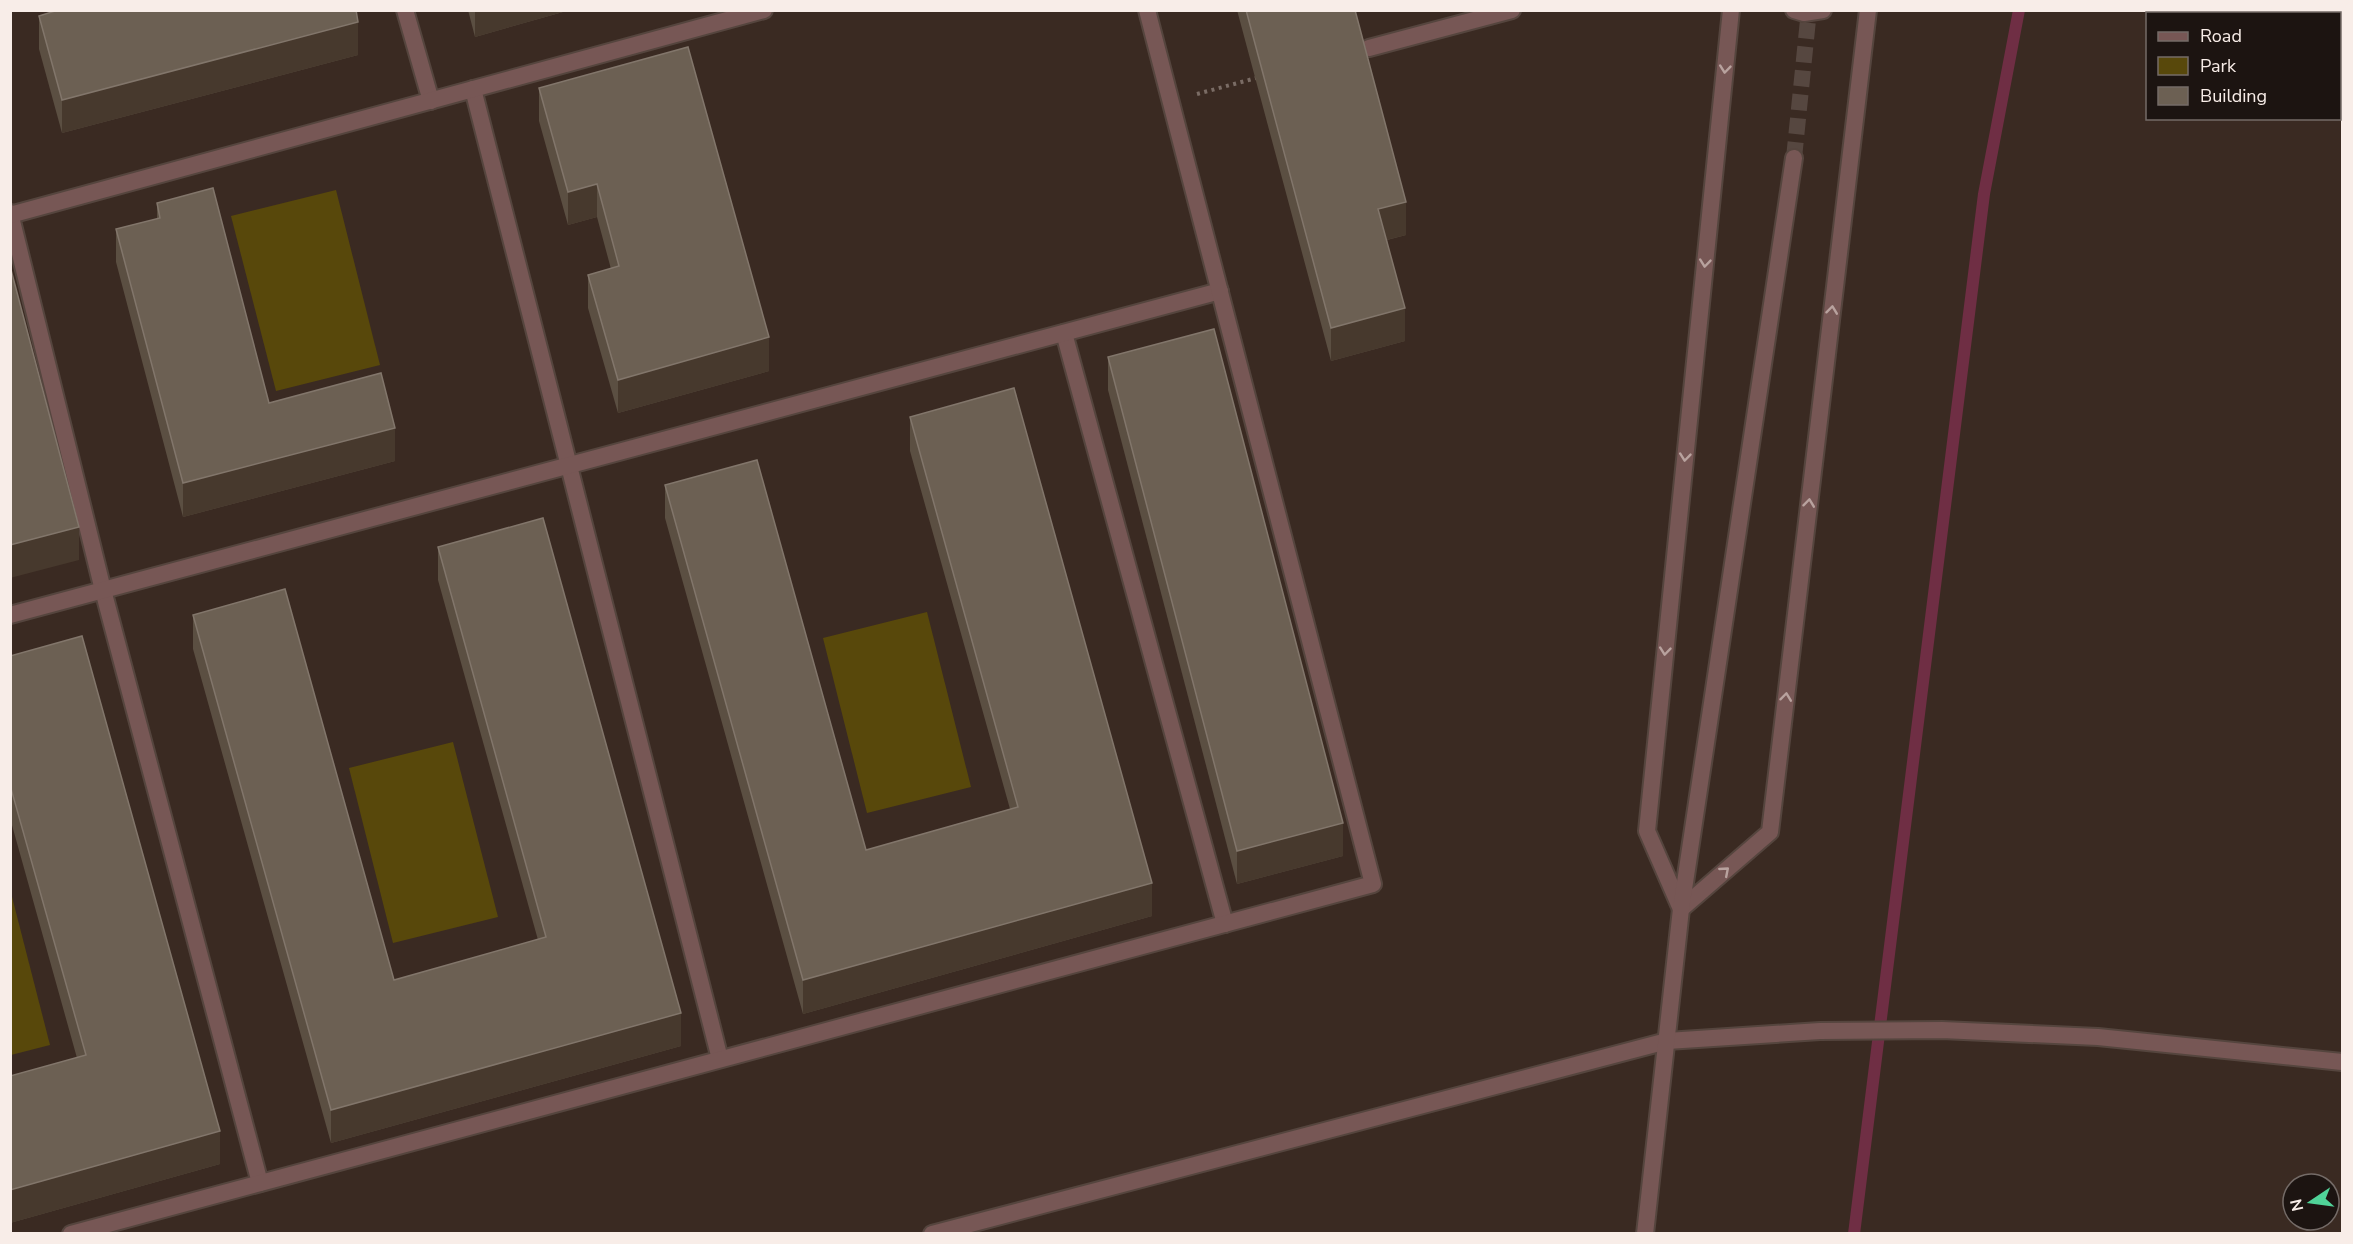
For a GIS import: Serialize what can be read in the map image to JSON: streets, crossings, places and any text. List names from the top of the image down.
{
  "legend": ["Road", "Park", "Building"],
  "north": "left"
}
